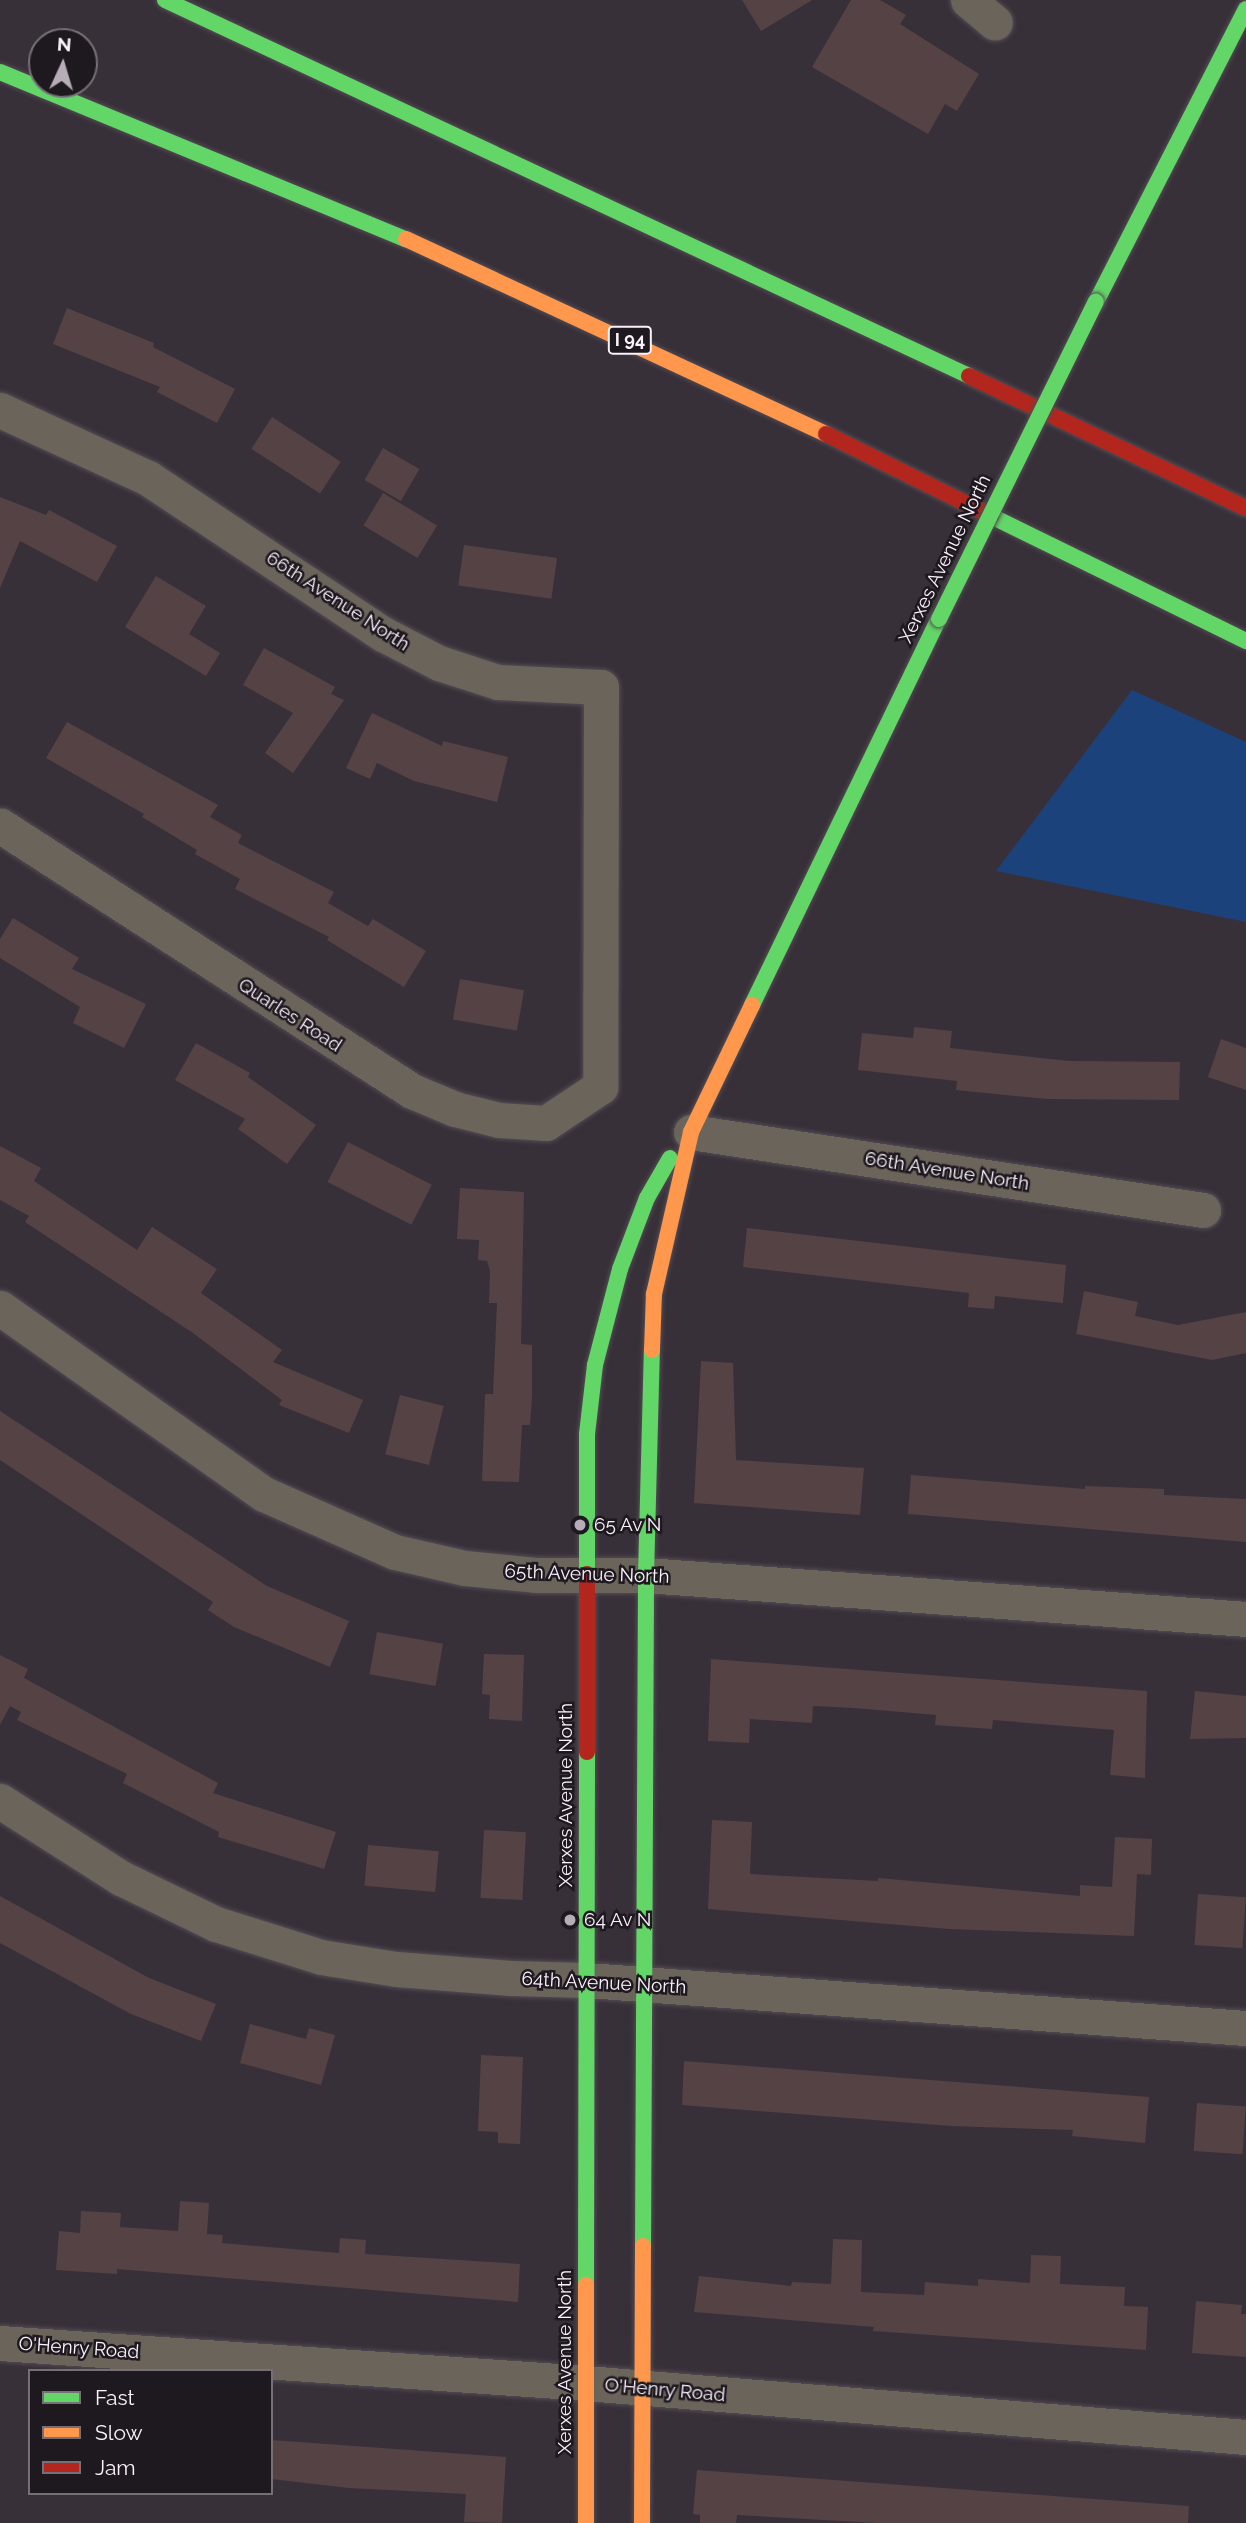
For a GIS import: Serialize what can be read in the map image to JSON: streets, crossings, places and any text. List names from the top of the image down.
{
  "streets": {
    "main road": ["I 94", "Xerxes Avenue North"],
    "street": [
      "66th Avenue North",
      "Quarles Road",
      "65th Avenue North",
      "64th Avenue North",
      "O'Henry Road"
    ]
  },
  "crossings": [
    ["Xerxes Avenue North", "66th Avenue North"],
    ["Xerxes Avenue North", "65th Avenue North"],
    ["Xerxes Avenue North", "64th Avenue North"],
    ["Xerxes Avenue North", "O'Henry Road"],
    ["66th Avenue North", "Quarles Road"]
  ],
  "places": ["65 Av N", "64 Av N"],
  "legend": ["Fast", "Slow", "Jam"],
  "north": "top"
}
